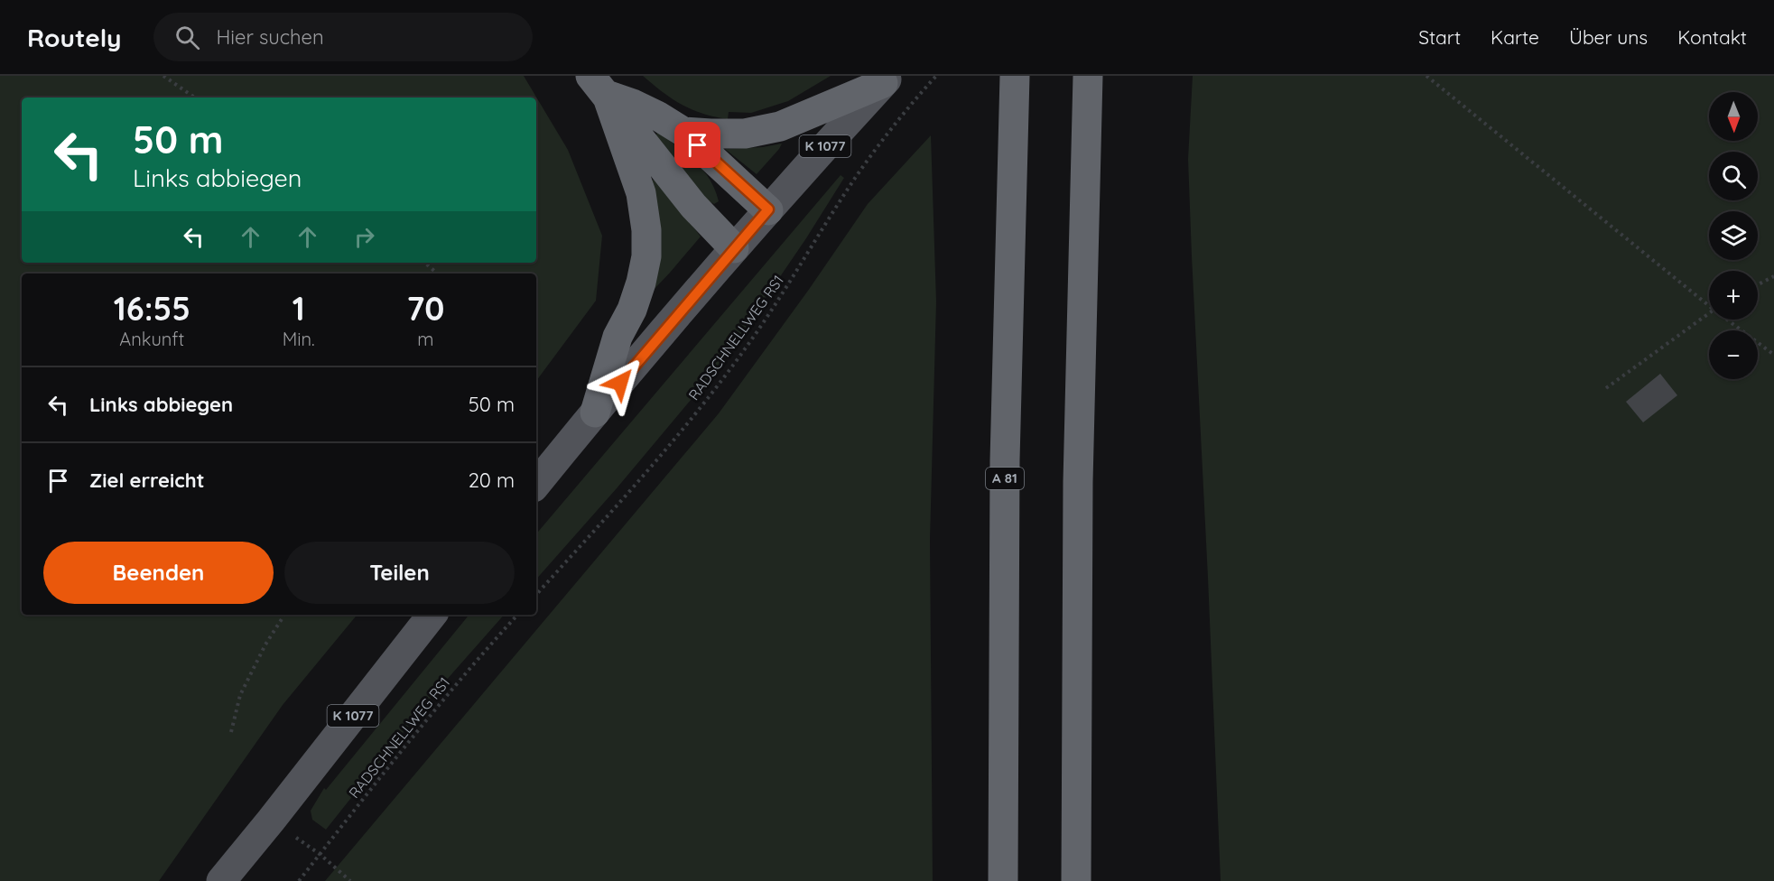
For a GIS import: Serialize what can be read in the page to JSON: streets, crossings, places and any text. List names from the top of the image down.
{
  "streets": {
    "highway": ["A 81"],
    "main road": ["K 1077"],
    "path": ["RADSCHNELLWEG RS1"]
  },
  "north": "bottom",
  "page": {
    "header": "Routely",
    "search": "Hier suchen",
    "nav": [
      "Start",
      "Karte",
      "Über uns",
      "Kontakt"
    ],
    "map_buttons": ["+", "−"],
    "turn": ["50 m", "Links abbiegen"],
    "eta": [
      "16:55",
      "Ankunft",
      "1",
      "Min.",
      "70",
      "m"
    ],
    "list": [
      {
        "name": "Links abbiegen",
        "value": "50 m"
      },
      {
        "name": "Ziel erreicht",
        "value": "20 m"
      }
    ],
    "buttons": ["Beenden", "Teilen"]
  }
}
